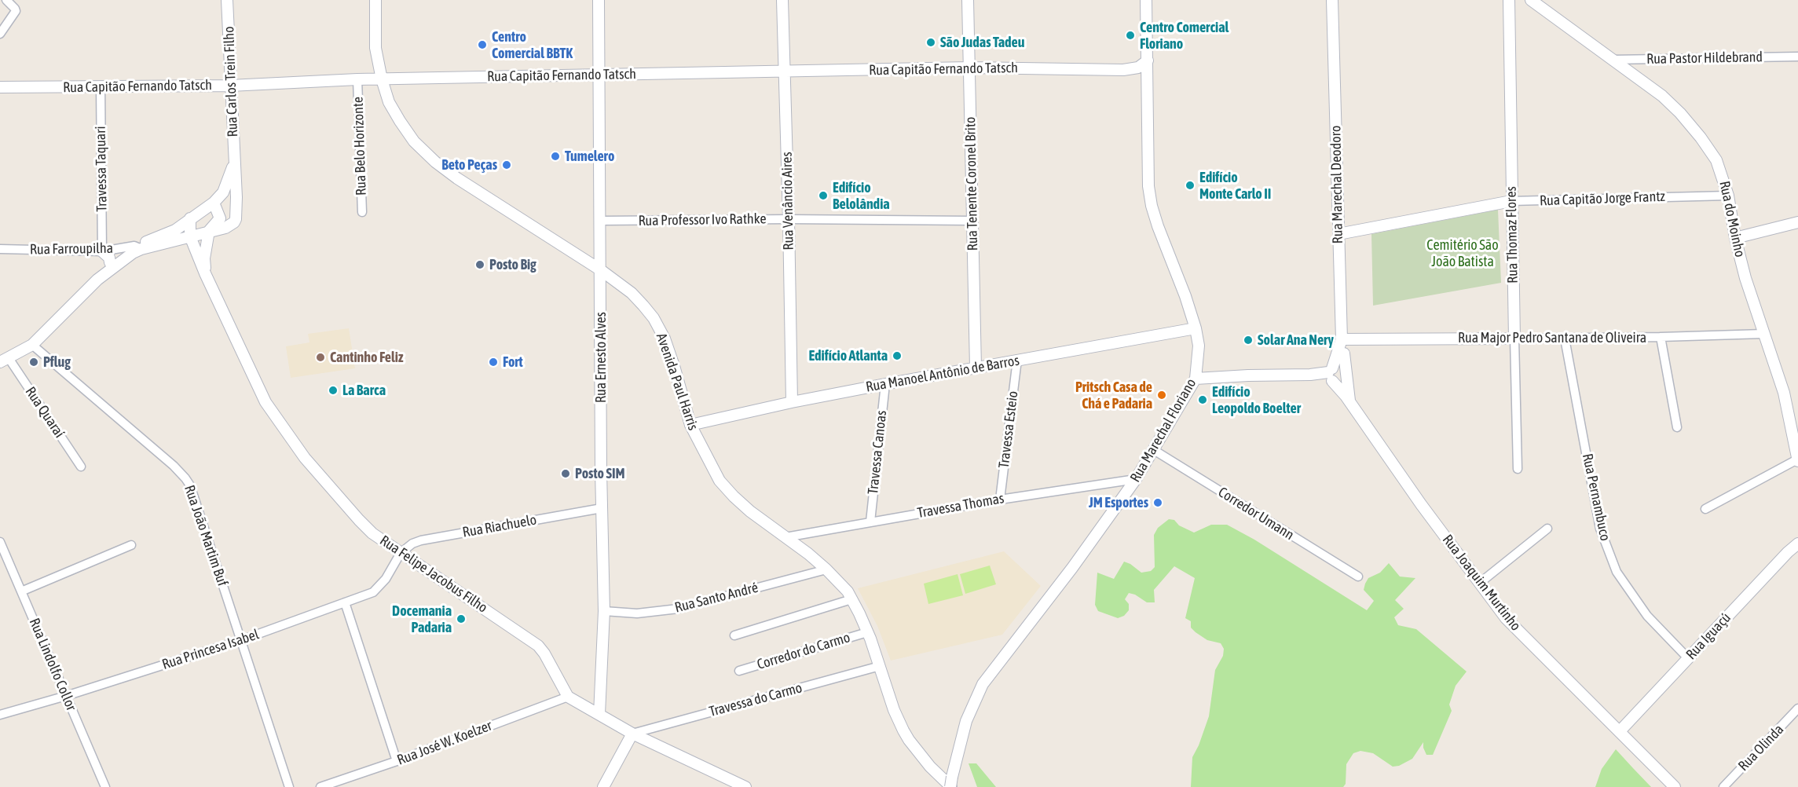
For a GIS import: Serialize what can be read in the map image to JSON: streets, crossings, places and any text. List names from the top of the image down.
{
  "streets": {
    "main road": [
      "Rua Capitão Fernando Tatsch",
      "Rua Carlos Trein Filho",
      "Rua Tenente Coronel Brito",
      "Rua Marechal Deodoro",
      "Rua Capitão Jorge Frantz",
      "Rua Venâncio Aires",
      "Rua do Moinho",
      "Rua Thomaz Flores",
      "Rua Major Pedro Santana de Oliveira",
      "Rua Ernesto Alves",
      "Rua Manoel Antônio de Barros",
      "Avenida Paul Harris",
      "Rua Marechal Floriano",
      "Rua Felipe Jacobus Filho",
      "Rua Joaquim Murtinho",
      "Rua Iguaçú"
    ],
    "street": [
      "Rua Pastor Hildebrand",
      "Rua Belo Horizonte",
      "Travessa Taquari",
      "Rua Professor Ivo Rathke",
      "Rua Farroupilha",
      "Rua Quaraí",
      "Travessa Esteio",
      "Travessa Canoas",
      "Rua Pernambuco",
      "Travessa Thomas",
      "Corredor Umann",
      "Rua Riachuelo",
      "Rua João Martim Buf",
      "Rua Santo André",
      "Rua Princesa Isabel",
      "Corredor do Carmo",
      "Rua Lindolfo Collor",
      "Travessa do Carmo",
      "Rua José W. Koelzer",
      "Rua Olinda"
    ]
  },
  "crossings": [
    ["Rua Pastor Hildebrand", "Rua do Moinho"],
    ["Rua Capitão Fernando Tatsch", "Rua Carlos Trein Filho"],
    ["Rua Capitão Fernando Tatsch", "Rua Belo Horizonte"],
    ["Rua Capitão Fernando Tatsch", "Travessa Taquari"],
    ["Rua Capitão Fernando Tatsch", "Rua Tenente Coronel Brito"],
    ["Rua Capitão Fernando Tatsch", "Rua Venâncio Aires"],
    ["Rua Capitão Fernando Tatsch", "Rua Ernesto Alves"],
    ["Rua Capitão Fernando Tatsch", "Avenida Paul Harris"],
    ["Rua Capitão Fernando Tatsch", "Rua Marechal Floriano"],
    ["Travessa Taquari", "Rua Farroupilha"],
    ["Rua Tenente Coronel Brito", "Rua Professor Ivo Rathke"],
    ["Rua Tenente Coronel Brito", "Rua Manoel Antônio de Barros"],
    ["Rua Marechal Deodoro", "Rua Capitão Jorge Frantz"],
    ["Rua Marechal Deodoro", "Rua Major Pedro Santana de Oliveira"],
    ["Rua Marechal Deodoro", "Rua Joaquim Murtinho"],
    ["Rua Capitão Jorge Frantz", "Rua do Moinho"],
    ["Rua Capitão Jorge Frantz", "Rua Thomaz Flores"],
    ["Rua Venâncio Aires", "Rua Professor Ivo Rathke"],
    ["Rua Venâncio Aires", "Rua Manoel Antônio de Barros"],
    ["Rua do Moinho", "Rua Major Pedro Santana de Oliveira"],
    ["Rua Professor Ivo Rathke", "Rua Ernesto Alves"],
    ["Rua Thomaz Flores", "Rua Major Pedro Santana de Oliveira"],
    ["Rua Major Pedro Santana de Oliveira", "Rua Pernambuco"],
    ["Rua Major Pedro Santana de Oliveira", "Rua Joaquim Murtinho"],
    ["Rua Ernesto Alves", "Avenida Paul Harris"],
    ["Rua Ernesto Alves", "Rua Riachuelo"],
    ["Rua Ernesto Alves", "Rua Santo André"],
    ["Rua Manoel Antônio de Barros", "Avenida Paul Harris"],
    ["Rua Manoel Antônio de Barros", "Travessa Esteio"],
    ["Rua Manoel Antônio de Barros", "Rua Marechal Floriano"],
    ["Rua Manoel Antônio de Barros", "Travessa Canoas"],
    ["Avenida Paul Harris", "Rua Marechal Floriano"],
    ["Avenida Paul Harris", "Travessa Thomas"],
    ["Avenida Paul Harris", "Rua Santo André"],
    ["Avenida Paul Harris", "Corredor do Carmo"],
    ["Avenida Paul Harris", "Travessa do Carmo"],
    ["Travessa Esteio", "Travessa Thomas"],
    ["Rua Marechal Floriano", "Travessa Thomas"],
    ["Rua Marechal Floriano", "Corredor Umann"],
    ["Travessa Canoas", "Travessa Thomas"],
    ["Rua Pernambuco", "Rua Iguaçú"],
    ["Rua Riachuelo", "Rua Felipe Jacobus Filho"],
    ["Rua Riachuelo", "Rua Princesa Isabel"],
    ["Rua João Martim Buf", "Rua Princesa Isabel"],
    ["Rua Felipe Jacobus Filho", "Rua Princesa Isabel"],
    ["Rua Felipe Jacobus Filho", "Rua José W. Koelzer"],
    ["Rua Joaquim Murtinho", "Rua Iguaçú"],
    ["Rua Princesa Isabel", "Rua Lindolfo Collor"]
  ],
  "parks": ["Cemitério São João Batista"],
  "places": [
    "Centro Comercial Floriano",
    "São Judas Tadeu",
    "Centro Comercial BBTK",
    "Tumelero",
    "Beto Peças",
    "Edifício Monte Carlo II",
    "Edifício Belolândia",
    "Posto Big",
    "Solar Ana Nery",
    "Edifício Atlanta",
    "Cantinho Feliz",
    "Pflug",
    "Fort",
    "La Barca",
    "Pritsch Casa de Chá e Padaria",
    "Edifício Leopoldo Boelter",
    "Posto SIM",
    "JM Esportes",
    "Docemania Padaria"
  ]
}
